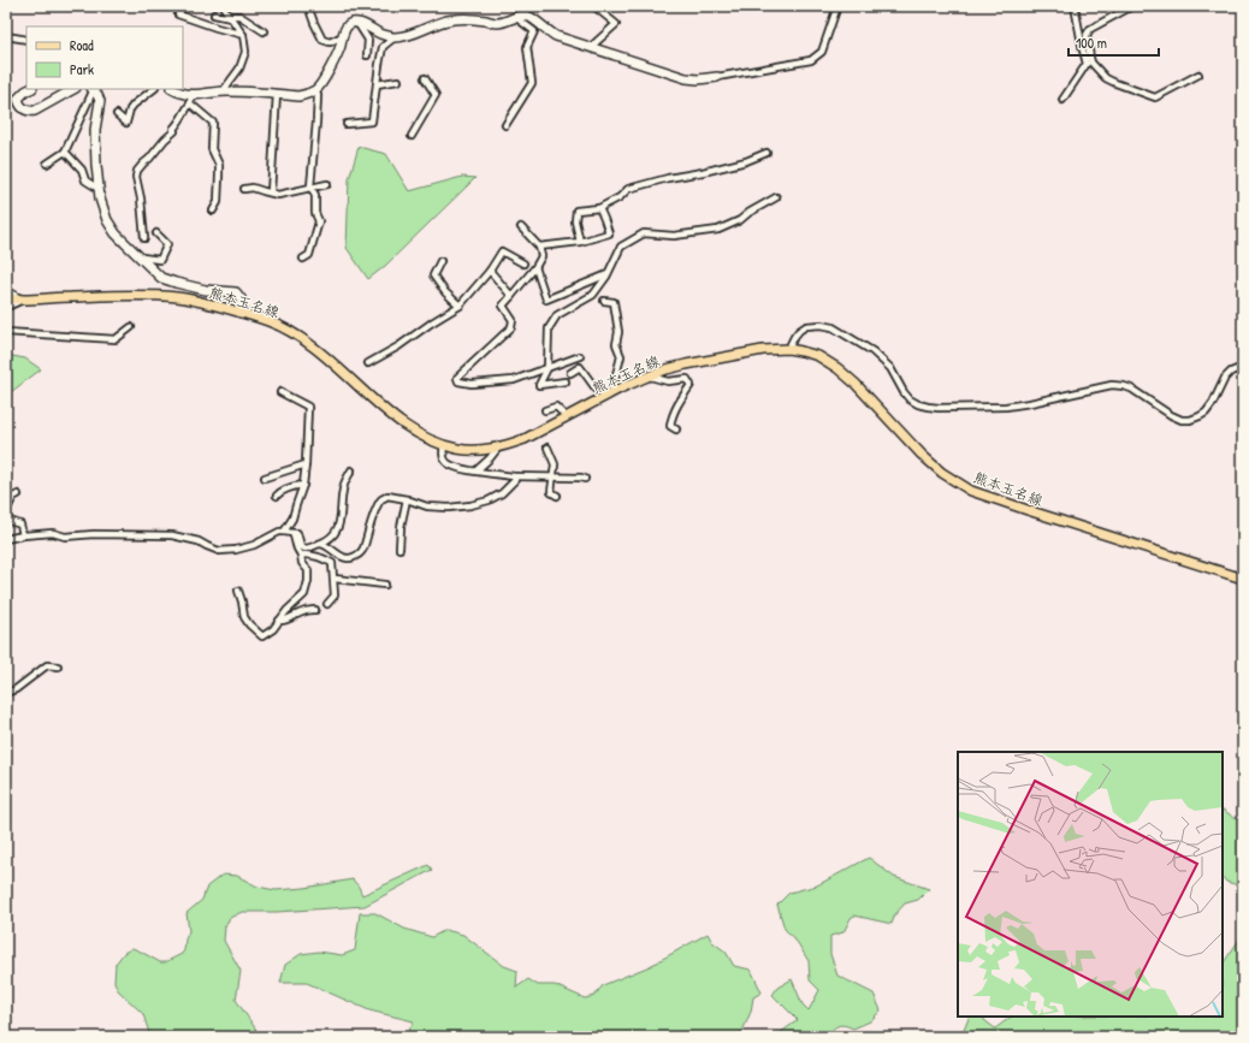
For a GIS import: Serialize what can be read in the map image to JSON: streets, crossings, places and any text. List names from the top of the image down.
{
  "streets": {
    "main road": ["熊本玉名線"]
  },
  "legend": ["Road", "Park"],
  "scale_bar": "100 m"
}
